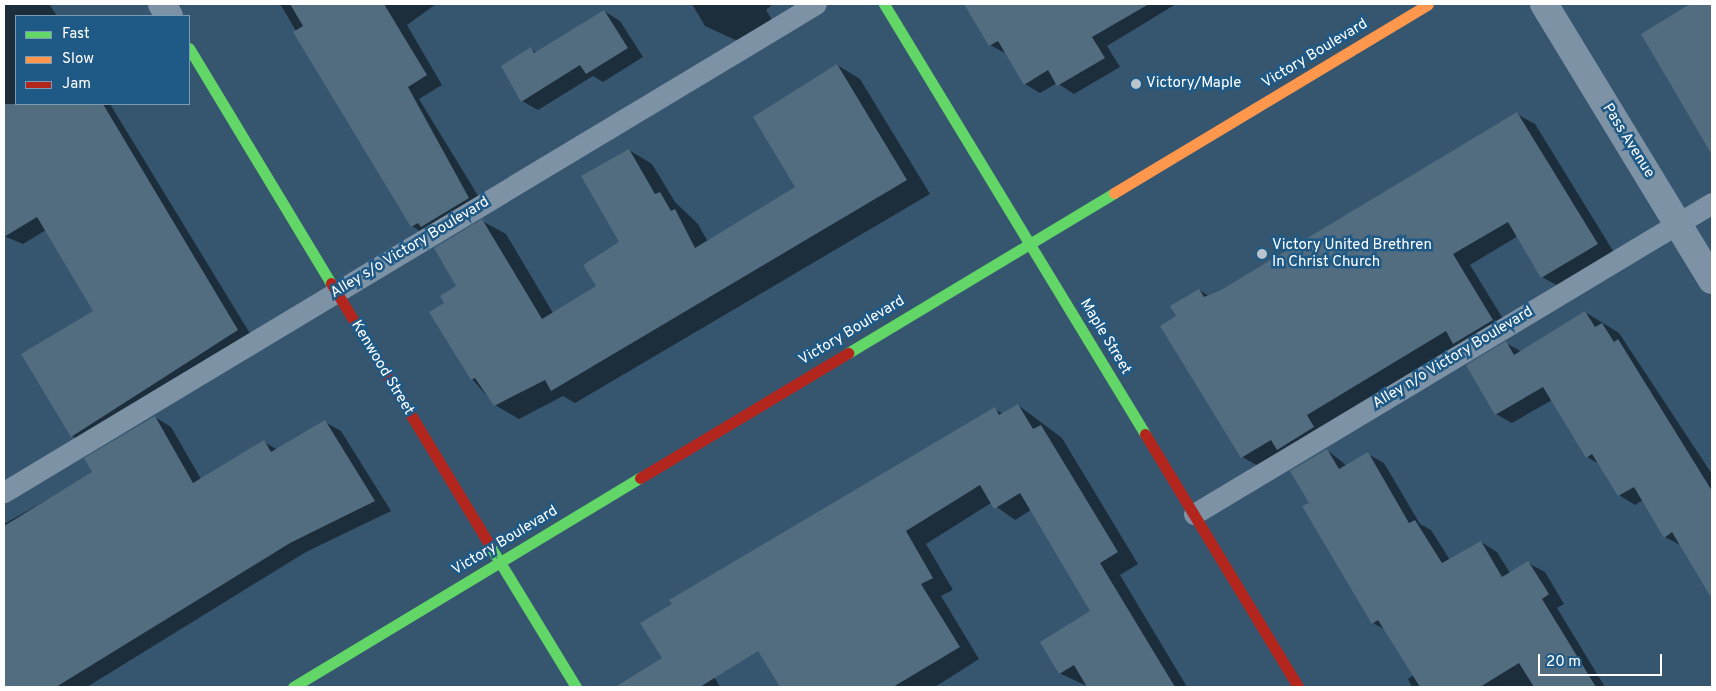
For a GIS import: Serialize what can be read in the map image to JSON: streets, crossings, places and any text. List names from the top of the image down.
{
  "streets": {
    "street": [
      "Victory Boulevard",
      "Pass Avenue",
      "Maple Street",
      "Kenwood Street"
    ],
    "lane": ["Alley s/o Victory Boulevard", "Alley n/o Victory Boulevard"]
  },
  "crossings": [
    ["Victory Boulevard", "Maple Street"],
    ["Victory Boulevard", "Kenwood Street"],
    ["Pass Avenue", "Alley n/o Victory Boulevard"],
    ["Alley s/o Victory Boulevard", "Kenwood Street"],
    ["Maple Street", "Alley n/o Victory Boulevard"]
  ],
  "places": ["Victory/Maple", "Victory United Brethren In Christ Church"],
  "legend": ["Fast", "Slow", "Jam"],
  "scale_bar": "20 m"
}
